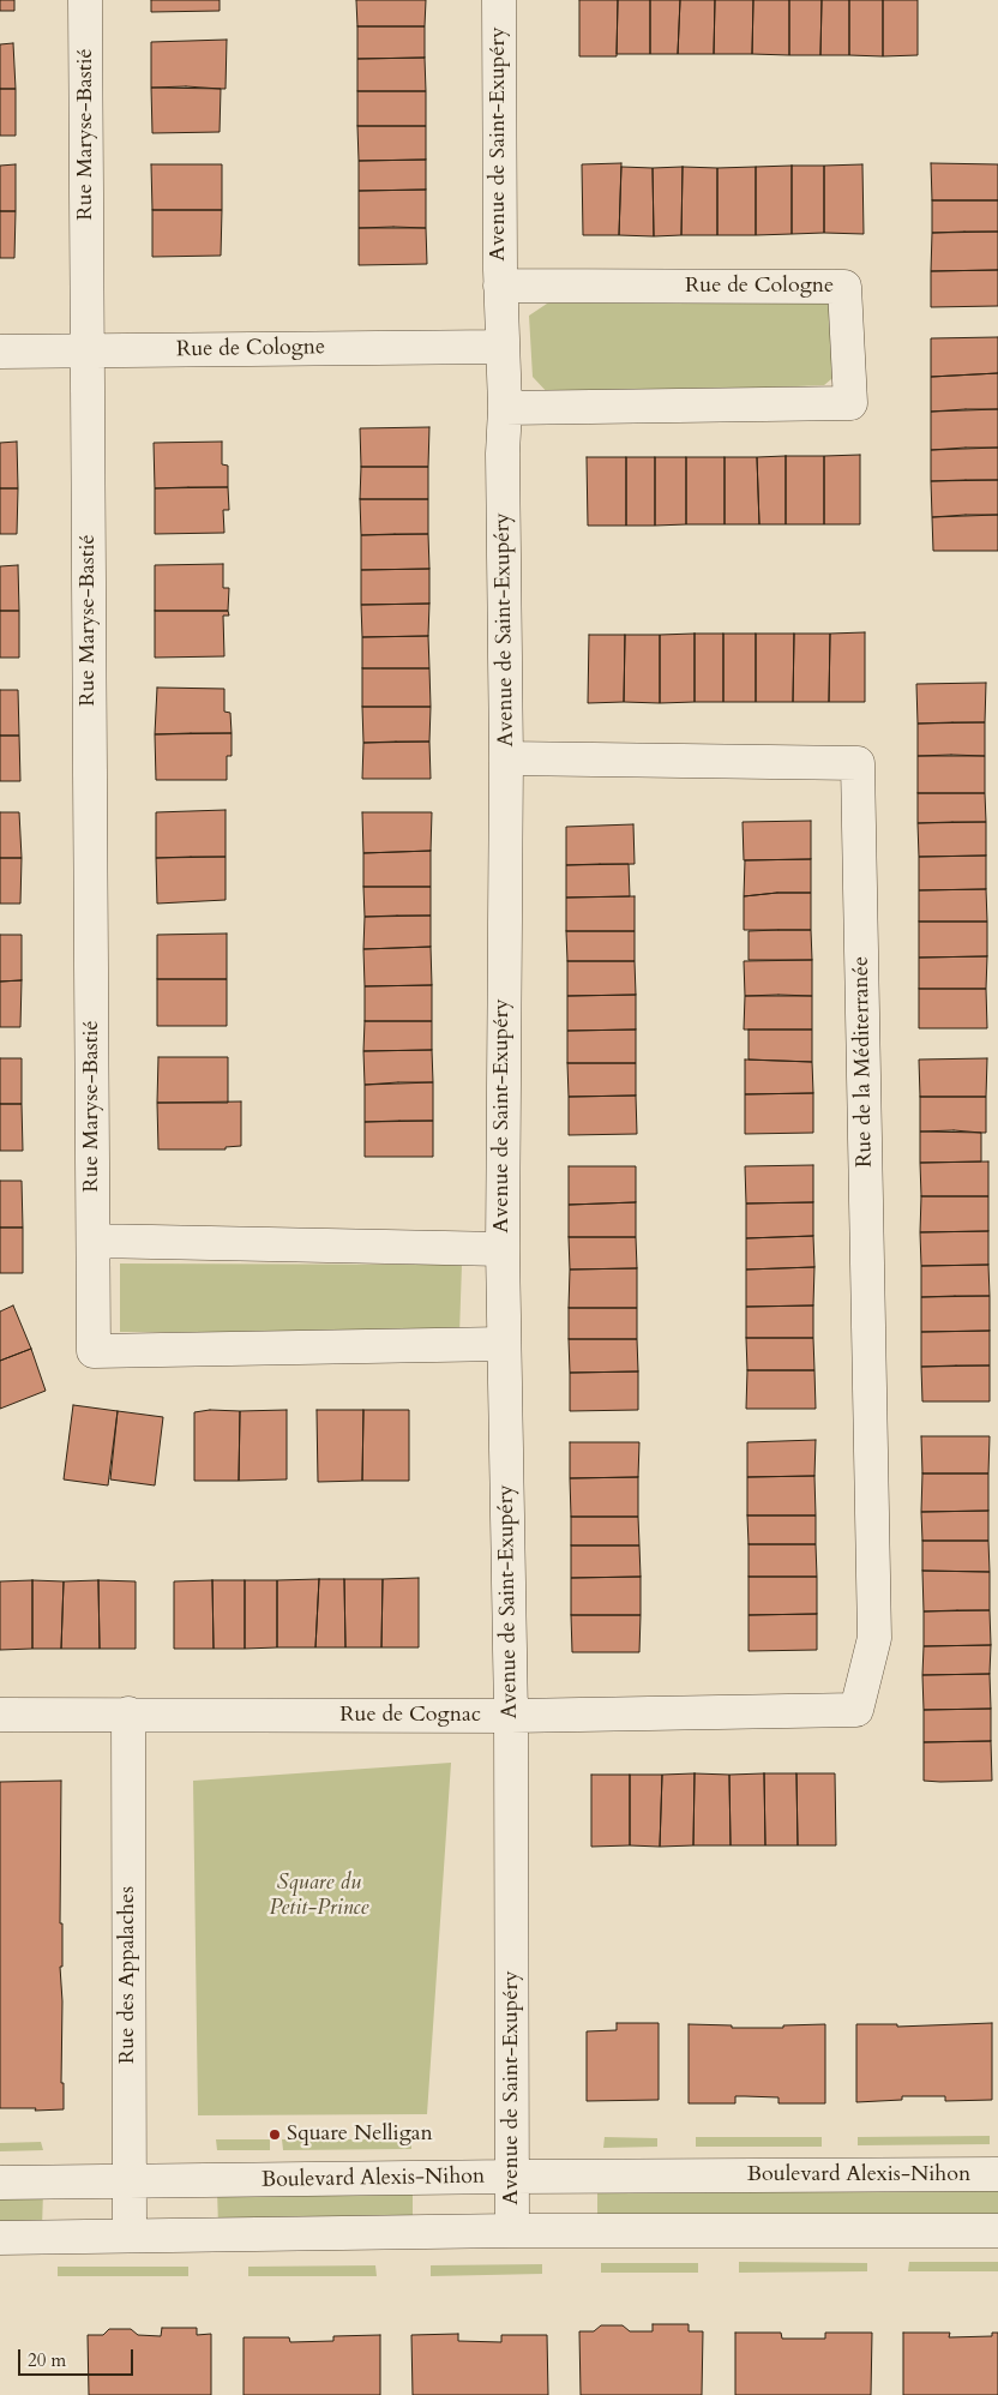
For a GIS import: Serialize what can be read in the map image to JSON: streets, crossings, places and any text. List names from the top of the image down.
{
  "streets": {
    "street": [
      "Rue Maryse-Bastié",
      "Avenue de Saint-Exupéry",
      "Rue de Cologne",
      "Rue de la Méditerranée",
      "Rue de Cognac",
      "Rue des Appalaches",
      "Boulevard Alexis-Nihon"
    ]
  },
  "crossings": [
    ["Rue Maryse-Bastié", "Avenue de Saint-Exupéry"],
    ["Rue Maryse-Bastié", "Rue de Cologne"],
    ["Avenue de Saint-Exupéry", "Rue de Cologne"],
    ["Avenue de Saint-Exupéry", "Rue de la Méditerranée"],
    ["Avenue de Saint-Exupéry", "Rue de Cognac"],
    ["Avenue de Saint-Exupéry", "Boulevard Alexis-Nihon"],
    ["Rue de la Méditerranée", "Rue de Cognac"],
    ["Rue de Cognac", "Rue des Appalaches"],
    ["Rue des Appalaches", "Boulevard Alexis-Nihon"]
  ],
  "parks": ["Square du Petit-Prince"],
  "places": ["Square Nelligan"],
  "scale_bar": "20 m"
}
